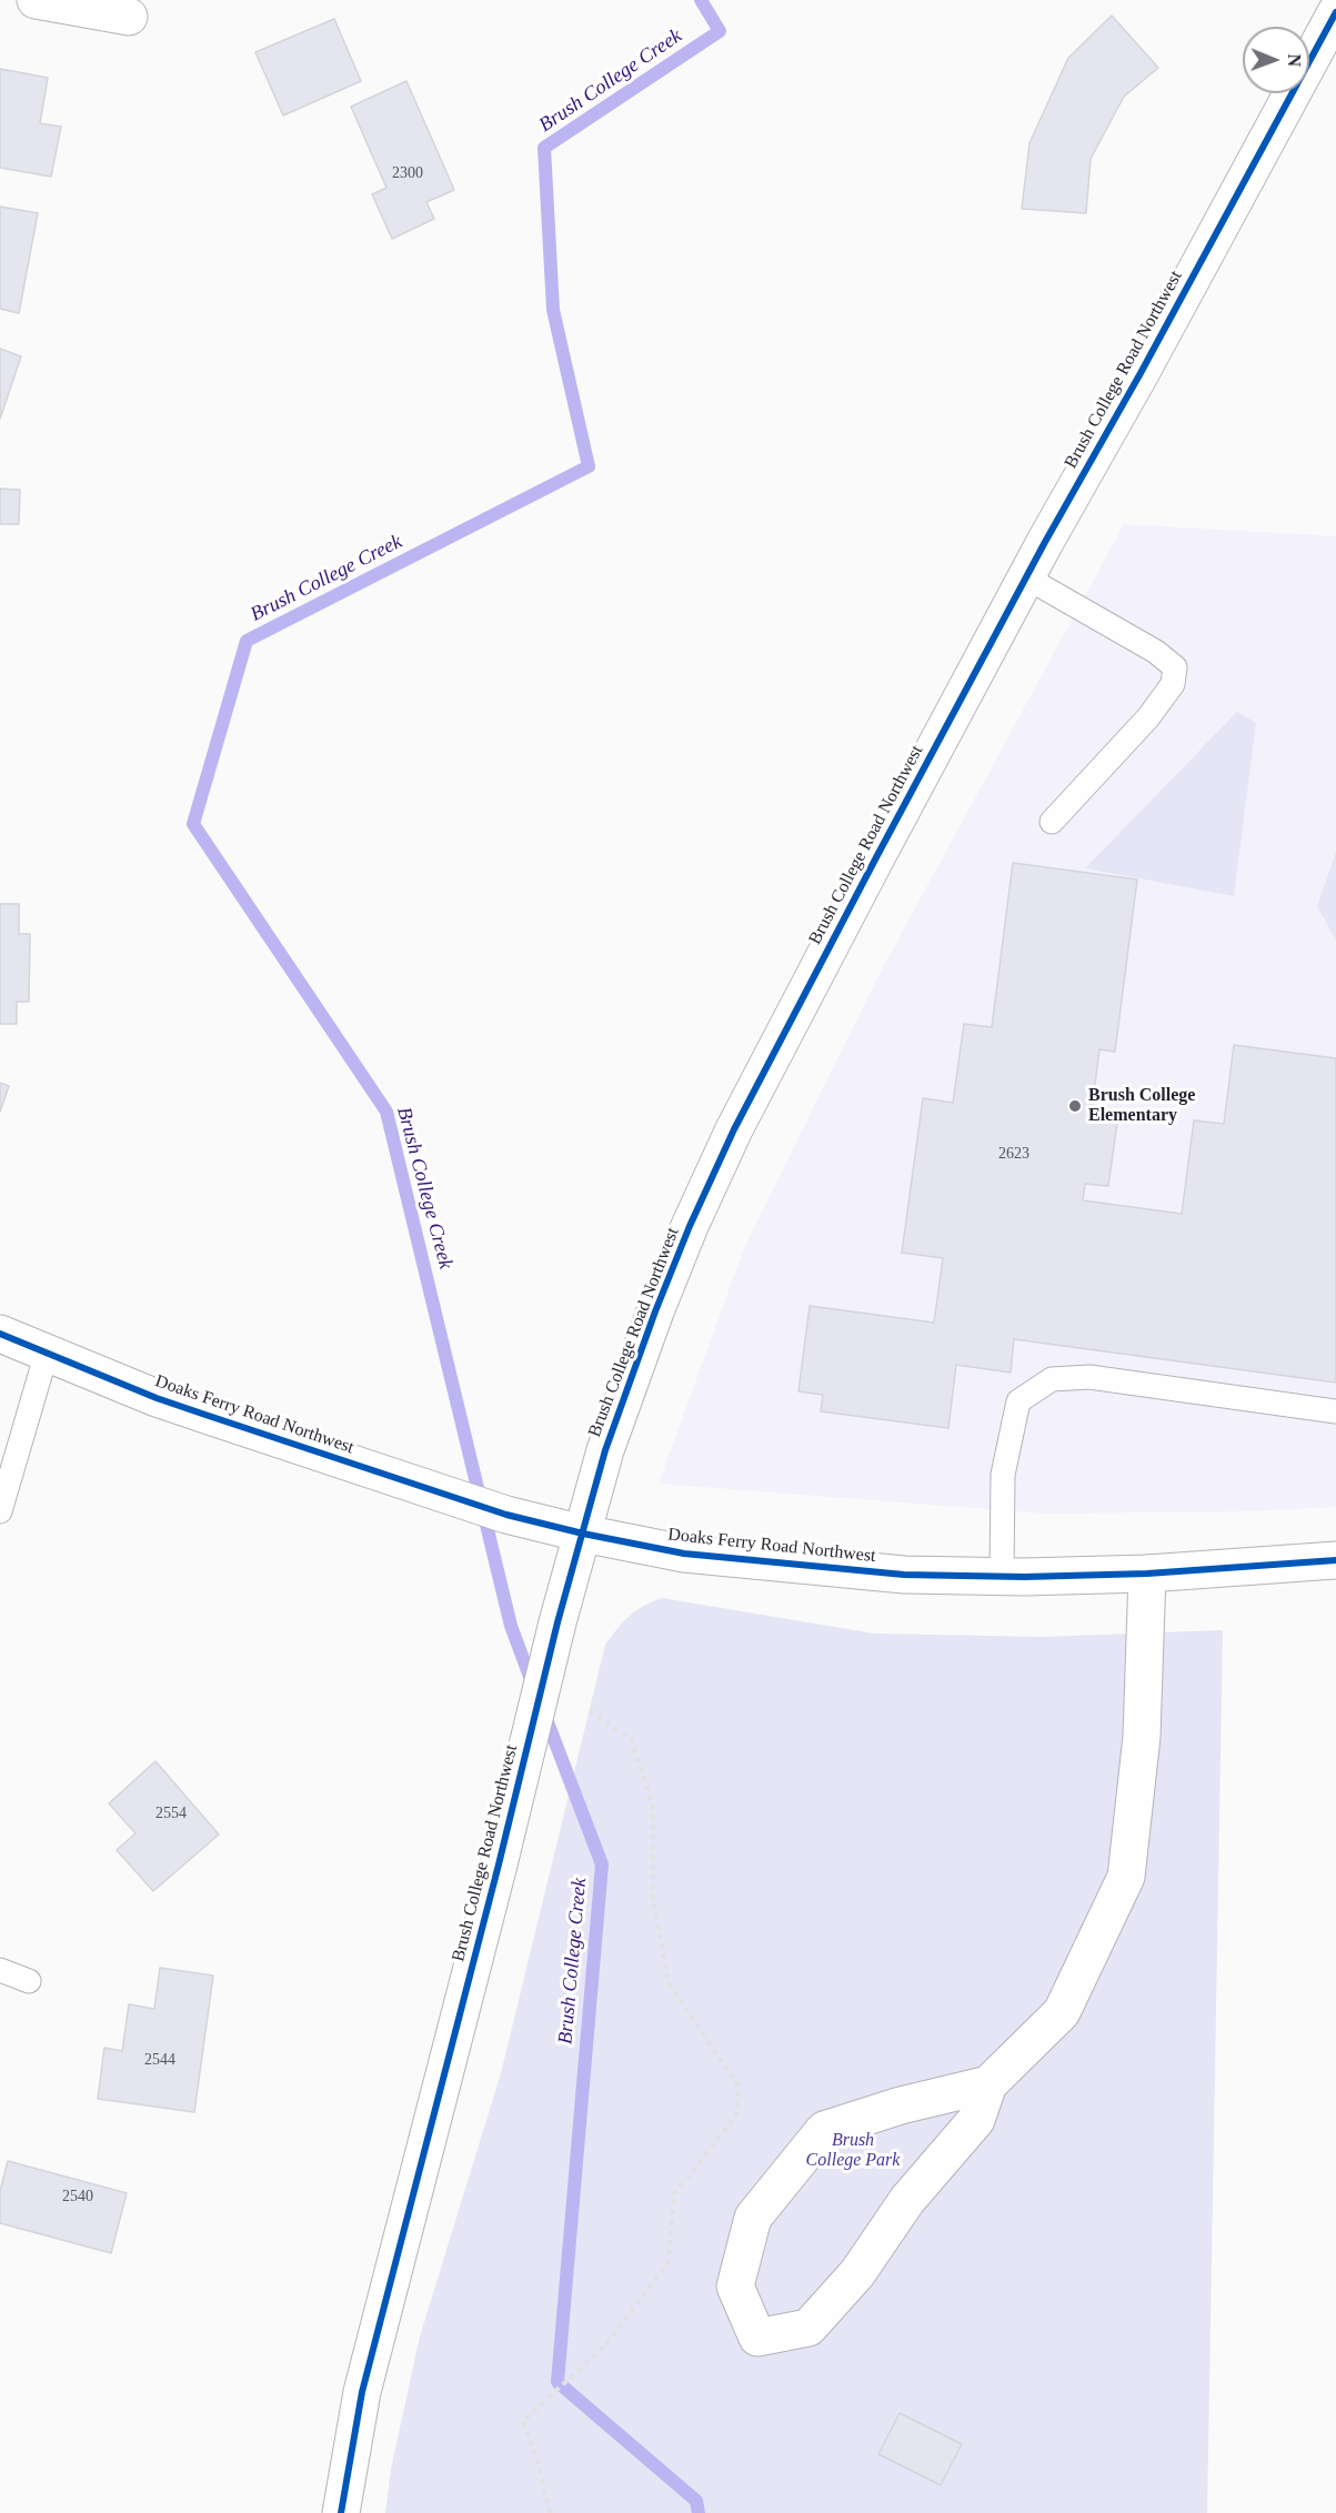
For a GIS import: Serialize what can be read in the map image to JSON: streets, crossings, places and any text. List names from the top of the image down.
{
  "streets": {
    "street": ["Brush College Road Northwest", "Doaks Ferry Road Northwest"]
  },
  "crossings": [
    ["Brush College Road Northwest", "Doaks Ferry Road Northwest"]
  ],
  "water": ["Brush College Creek"],
  "parks": ["Brush College Park"],
  "places": ["Brush College Elementary"],
  "house_numbers": [
    "2300",
    "2623",
    "2554",
    "2544",
    "2540"
  ],
  "north": "right"
}
